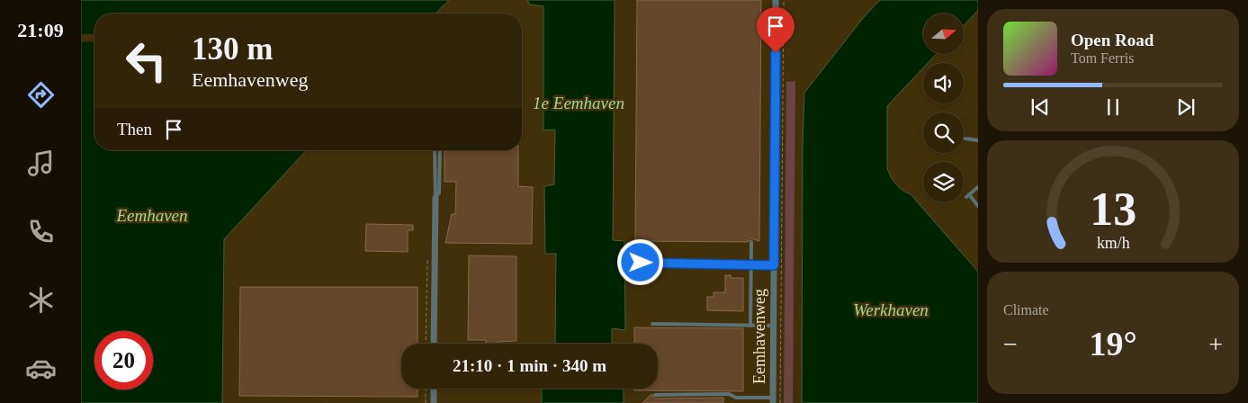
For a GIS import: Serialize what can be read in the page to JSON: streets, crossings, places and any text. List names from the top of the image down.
{
  "streets": {
    "street": ["Eemhavenweg"]
  },
  "water": ["1e Eemhaven", "Eemhaven", "Werkhaven"],
  "north": "right",
  "page": {
    "tabs": "21:09",
    "turn": ["130 m", "Eemhavenweg"],
    "song": ["Open Road", "Tom Ferris"],
    "then": "Then",
    "tile": "Climate",
    "heat": ["−", "19°", "+"],
    "limit": "20",
    "trip": "21:10 · 1 min · 340 m",
    "gauge": ["13", "km/h"]
  }
}
